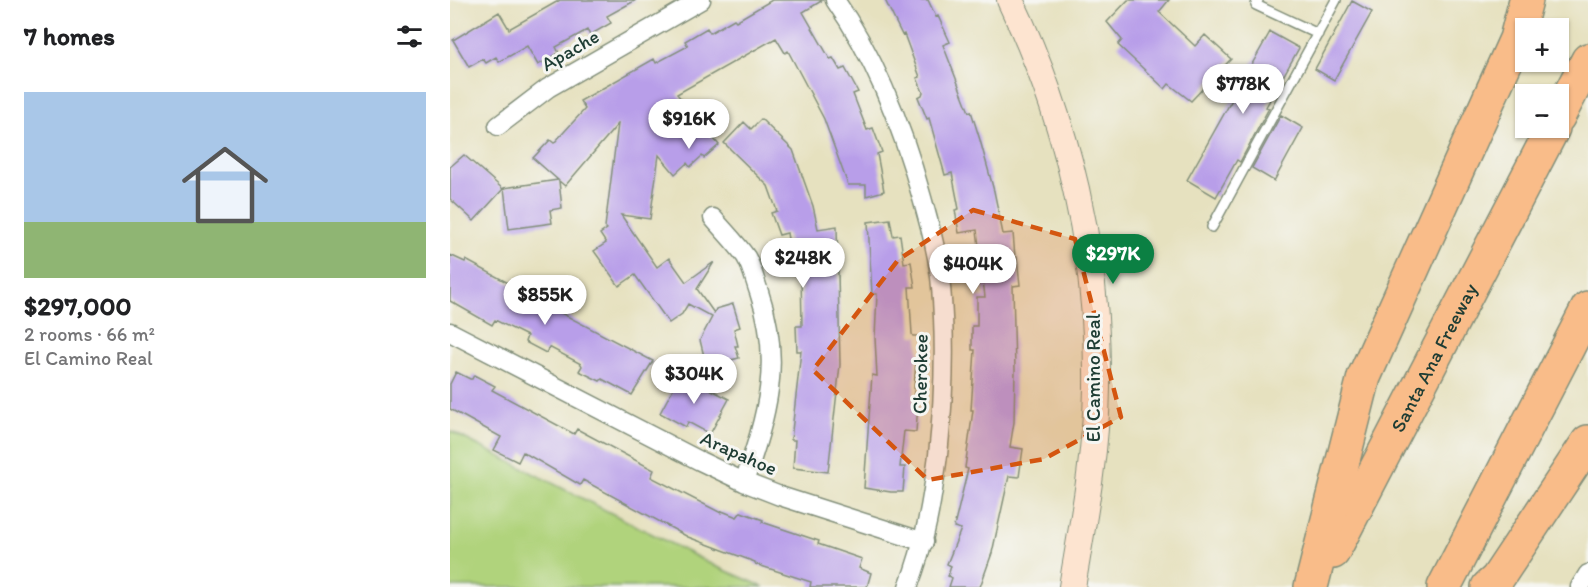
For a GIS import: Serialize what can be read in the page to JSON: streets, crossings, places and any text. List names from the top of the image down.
{
  "streets": {
    "highway": ["Santa Ana Freeway"],
    "main road": ["El Camino Real"],
    "street": ["Apache", "Cherokee", "Arapahoe"]
  },
  "crossings": [
    ["Cherokee", "Arapahoe"]
  ],
  "page": {
    "heading": "7 homes",
    "map_buttons": ["+", "−"],
    "price": [
      "$778K",
      "$916K",
      "$297K",
      "$248K",
      "$404K",
      "$855K",
      "$304K"
    ],
    "list": [
      {
        "name": "$297,000",
        "note": "2 rooms · 66 m² · El Camino Real"
      }
    ]
  }
}
